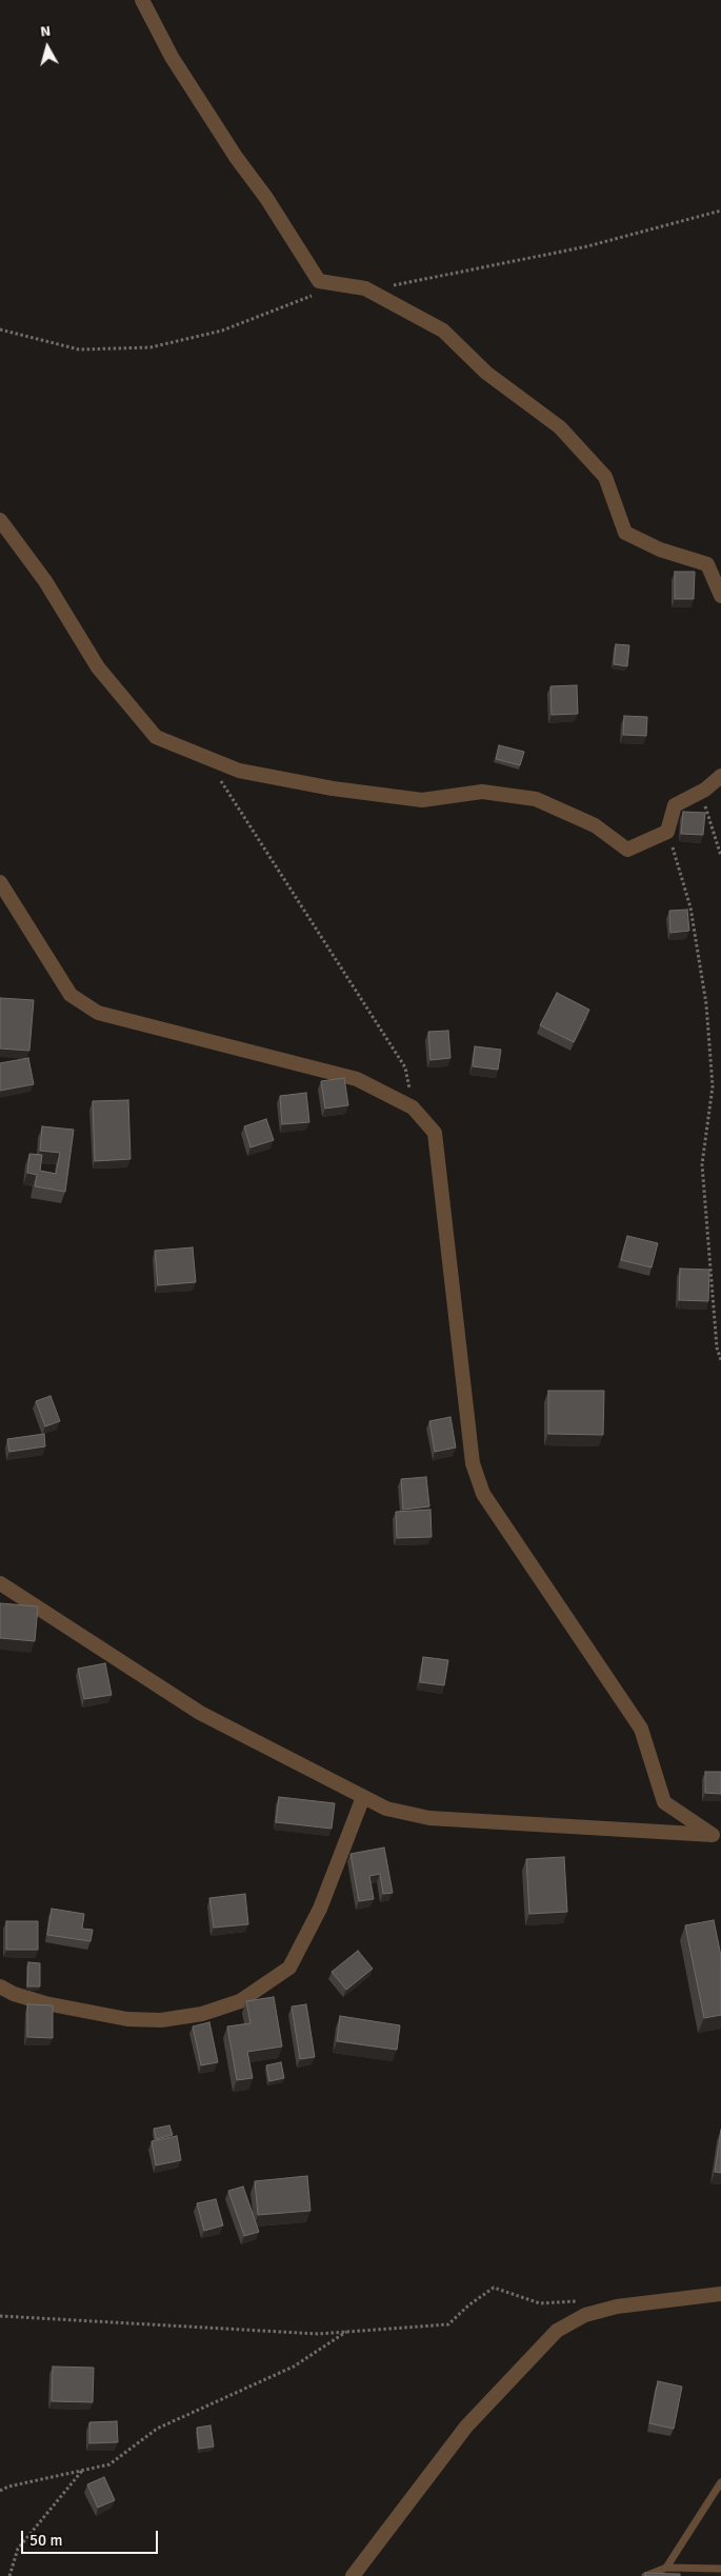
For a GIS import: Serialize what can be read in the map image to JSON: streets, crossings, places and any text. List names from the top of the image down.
{
  "scale_bar": "50 m",
  "north": "top"
}
